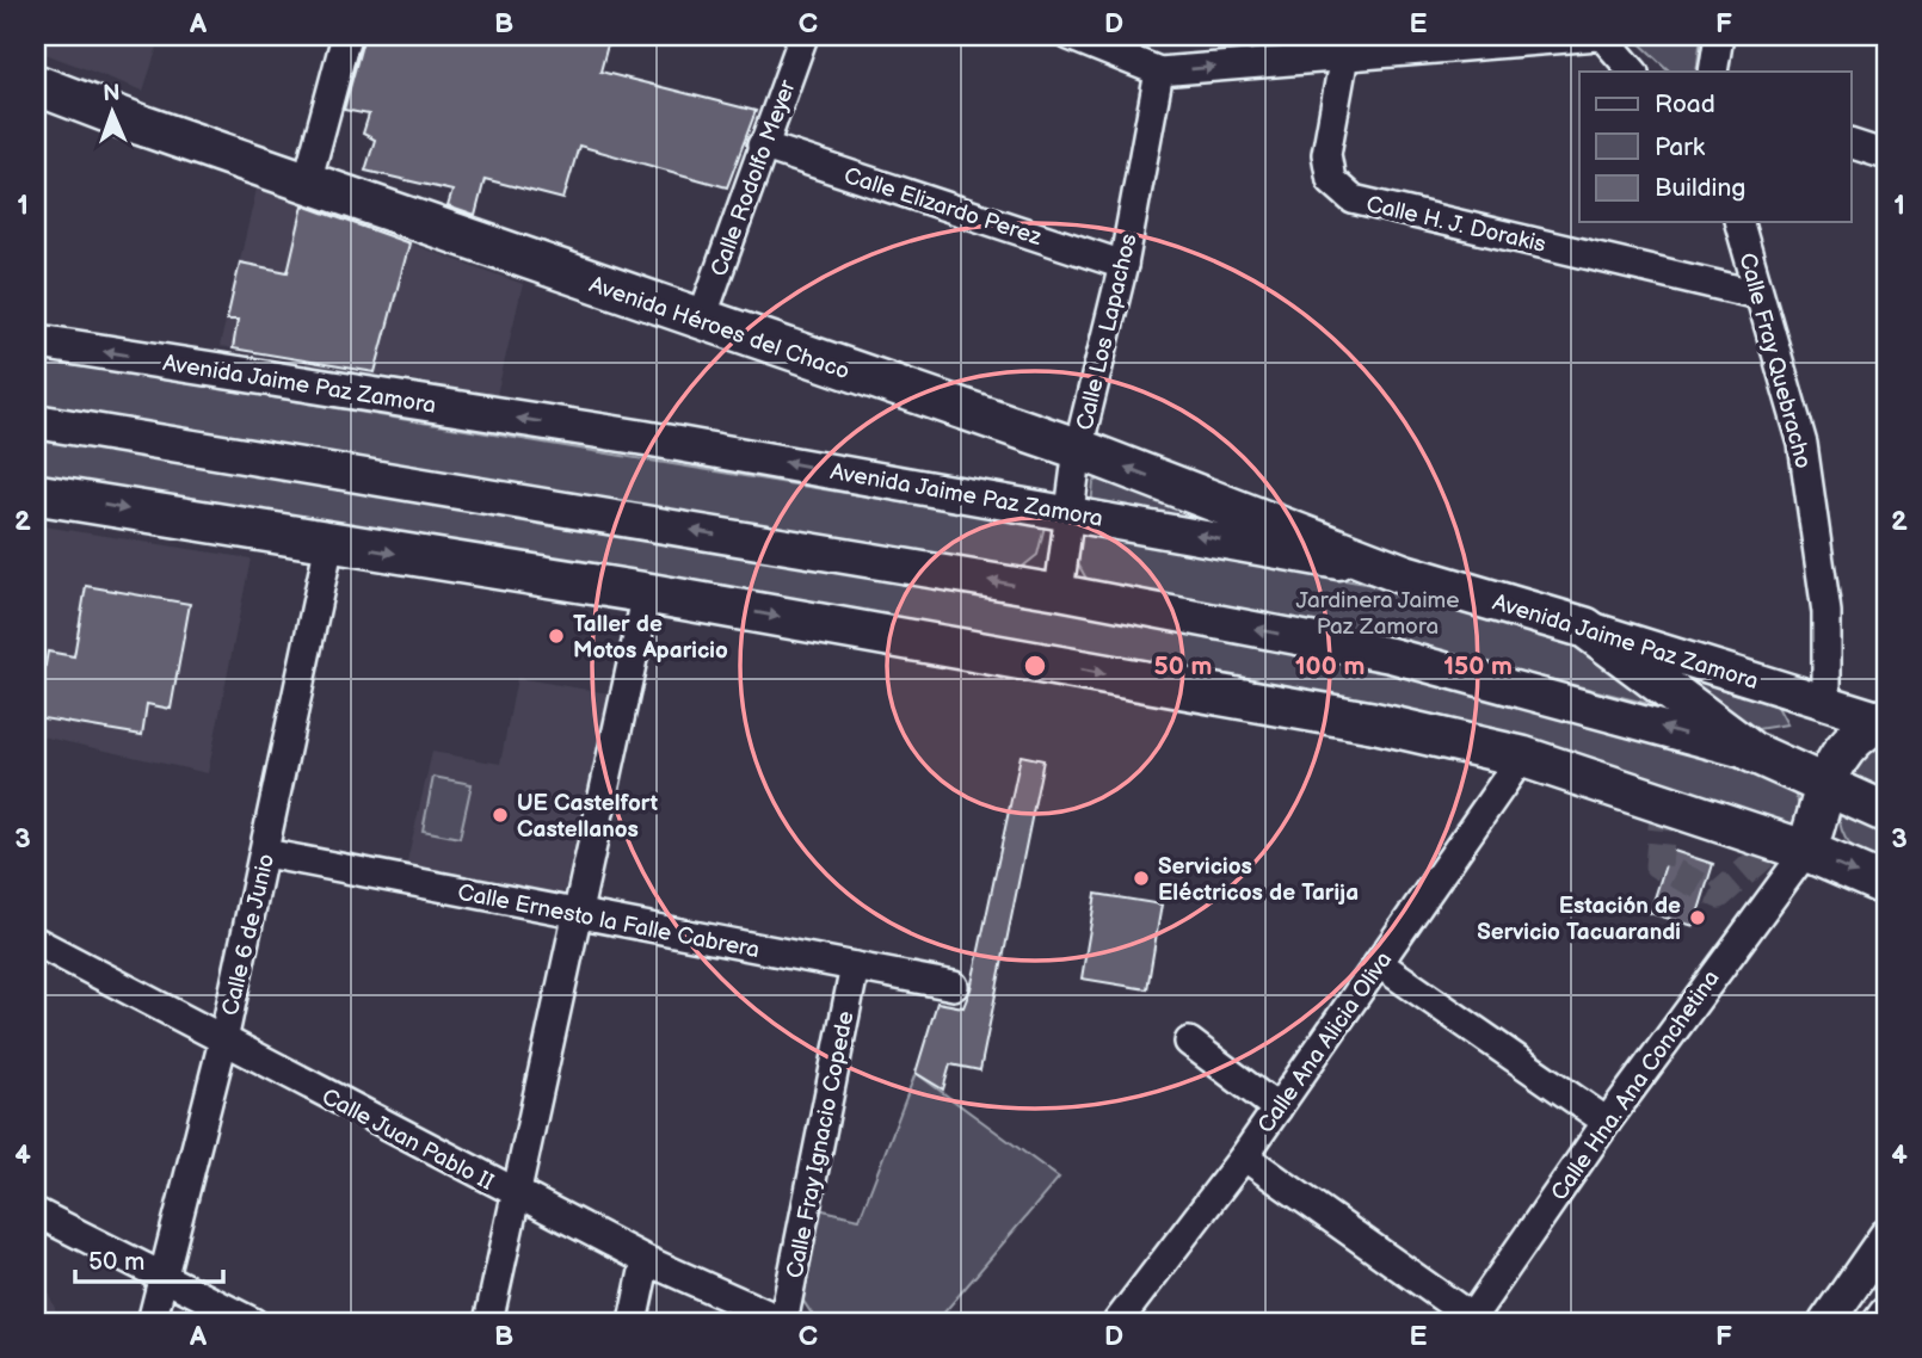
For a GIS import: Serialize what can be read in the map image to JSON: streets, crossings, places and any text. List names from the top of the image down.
{
  "streets": {
    "highway": ["Avenida Héroes del Chaco", "Avenida Jaime Paz Zamora"],
    "street": [
      "Calle Rodolfo Meyer",
      "Calle Elizardo Perez",
      "Calle H. J. Dorakis",
      "Calle Los Lapachos",
      "Calle Fray Quebracho",
      "Calle Ernesto la Falle Cabrera",
      "Calle 6 de Junio",
      "Calle Ana Alicia Oliva",
      "Calle Hna. Ana Conchetina",
      "Calle Juan Pablo II",
      "Calle Fray Ignacio Copede"
    ]
  },
  "crossings": [
    ["Calle Rodolfo Meyer", "Calle Elizardo Perez"],
    ["Calle Rodolfo Meyer", "Avenida Héroes del Chaco"],
    ["Calle Elizardo Perez", "Calle Los Lapachos"],
    ["Calle H. J. Dorakis", "Calle Fray Quebracho"],
    ["Avenida Héroes del Chaco", "Calle Los Lapachos"],
    ["Avenida Héroes del Chaco", "Avenida Jaime Paz Zamora"],
    ["Calle Los Lapachos", "Avenida Jaime Paz Zamora"],
    ["Calle Fray Quebracho", "Avenida Jaime Paz Zamora"],
    ["Avenida Jaime Paz Zamora", "Calle Hna. Ana Conchetina"],
    ["Calle Ernesto la Falle Cabrera", "Calle 6 de Junio"],
    ["Calle Ernesto la Falle Cabrera", "Calle Fray Ignacio Copede"],
    ["Calle 6 de Junio", "Calle Juan Pablo II"],
    ["Calle Juan Pablo II", "Calle Fray Ignacio Copede"]
  ],
  "parks": ["Jardinera Jaime Paz Zamora"],
  "places": [
    "Taller de Motos Aparicio",
    "UE Castelfort Castellanos",
    "Servicios Eléctricos de Tarija",
    "Estación de Servicio Tacuarandi"
  ],
  "legend": ["Road", "Park", "Building"],
  "scale_bar": "50 m",
  "north": "top",
  "grid": {
    "columns": [
      "A",
      "B",
      "C",
      "D",
      "E",
      "F"
    ],
    "rows": [
      "1",
      "2",
      "3",
      "4"
    ]
  },
  "rings": ["50 m", "100 m", "150 m"]
}
